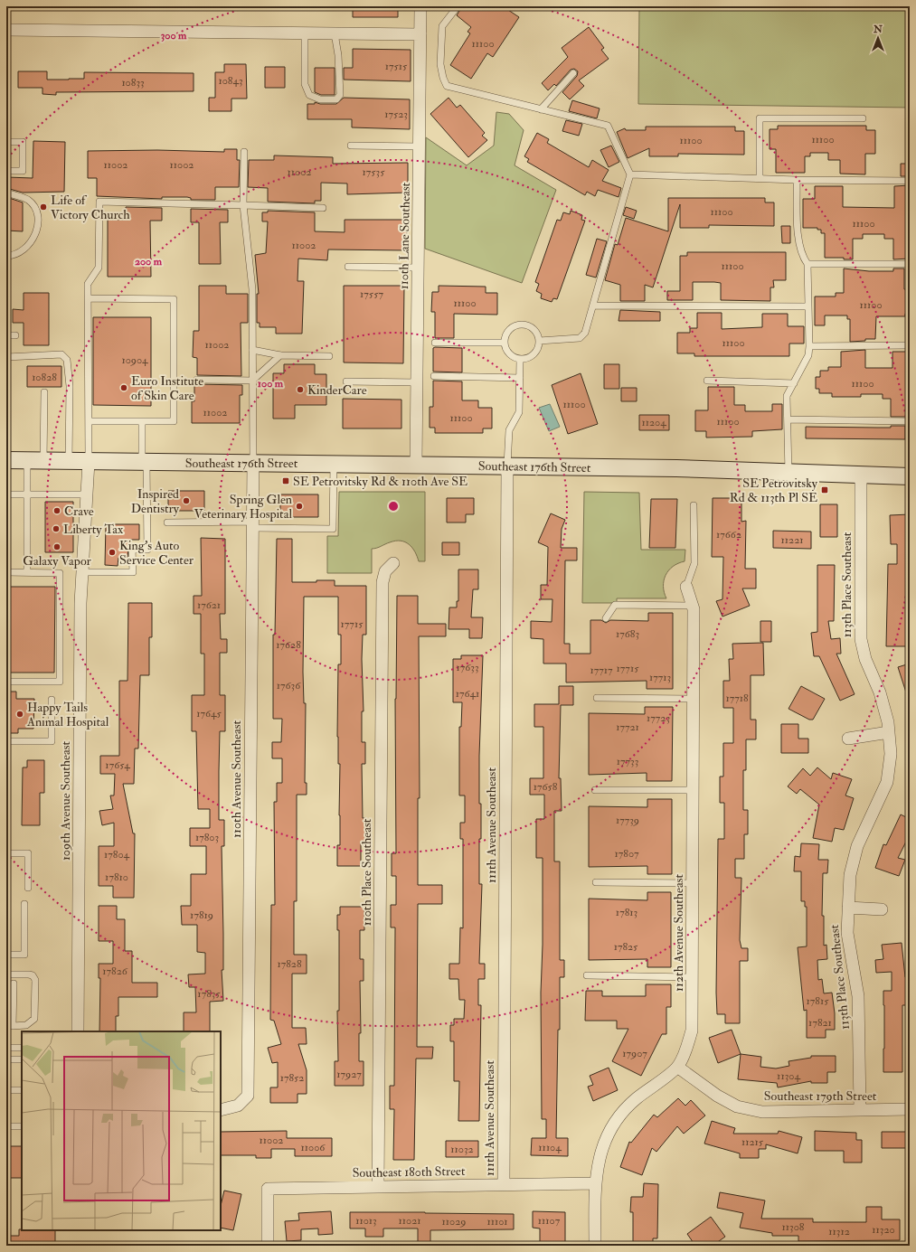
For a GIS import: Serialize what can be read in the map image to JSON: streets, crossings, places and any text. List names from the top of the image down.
{
  "streets": {
    "main road": ["Southeast 176th Street"],
    "street": [
      "110th Lane Southeast",
      "113th Place Southeast",
      "110th Avenue Southeast",
      "109th Avenue Southeast",
      "111th Avenue Southeast",
      "110th Place Southeast",
      "112th Avenue Southeast",
      "Southeast 179th Street",
      "Southeast 180th Street"
    ]
  },
  "crossings": [
    ["110th Lane Southeast", "Southeast 176th Street"],
    ["Southeast 176th Street", "113th Place Southeast"],
    ["Southeast 176th Street", "110th Avenue Southeast"],
    ["Southeast 176th Street", "109th Avenue Southeast"],
    ["Southeast 176th Street", "111th Avenue Southeast"],
    ["113th Place Southeast", "Southeast 179th Street"],
    ["111th Avenue Southeast", "Southeast 180th Street"],
    ["110th Place Southeast", "Southeast 180th Street"],
    ["112th Avenue Southeast", "Southeast 179th Street"],
    ["112th Avenue Southeast", "Southeast 180th Street"]
  ],
  "places": {
    "other": [
      "Life of Victory Church",
      "Euro Institute of Skin Care",
      "KinderCare",
      "Inspired Dentistry",
      "Spring Glen Veterinary Hospital",
      "Crave",
      "Liberty Tax",
      "Galaxy Vapor",
      "King's Auto Service Center",
      "Happy Tails Animal Hospital"
    ],
    "transit": ["SE Petrovitsky Rd & 110th Ave SE", "SE Petrovitsky Rd & 113th Pl SE"]
  },
  "house_numbers": [
    "11100",
    "17515",
    "10843",
    "10833",
    "17523",
    "11100",
    "11100",
    "11002",
    "11002",
    "11002",
    "17535",
    "11100",
    "11100",
    "11002",
    "11100",
    "17557",
    "11100",
    "11100",
    "11100",
    "11002",
    "10904",
    "10828",
    "11100",
    "11100",
    "11002",
    "11100",
    "11100",
    "11204",
    "17662",
    "11221",
    "17621",
    "17715",
    "17683",
    "17628",
    "17633",
    "17715",
    "17717",
    "17713",
    "17636",
    "17641",
    "17718",
    "17645",
    "17723",
    "17721",
    "17733",
    "17654",
    "17658",
    "17739",
    "17803",
    "17807",
    "17804",
    "17810",
    "17813",
    "17819",
    "17825",
    "17828",
    "17826",
    "17835",
    "17815",
    "17821",
    "17907",
    "17927",
    "11304",
    "17852",
    "11002",
    "11215",
    "11006",
    "11104",
    "11032",
    "11013",
    "11021",
    "11107",
    "11029",
    "11101",
    "11308",
    "11320",
    "11312"
  ],
  "north": "top",
  "rings": ["300 m", "200 m", "100 m"]
}
